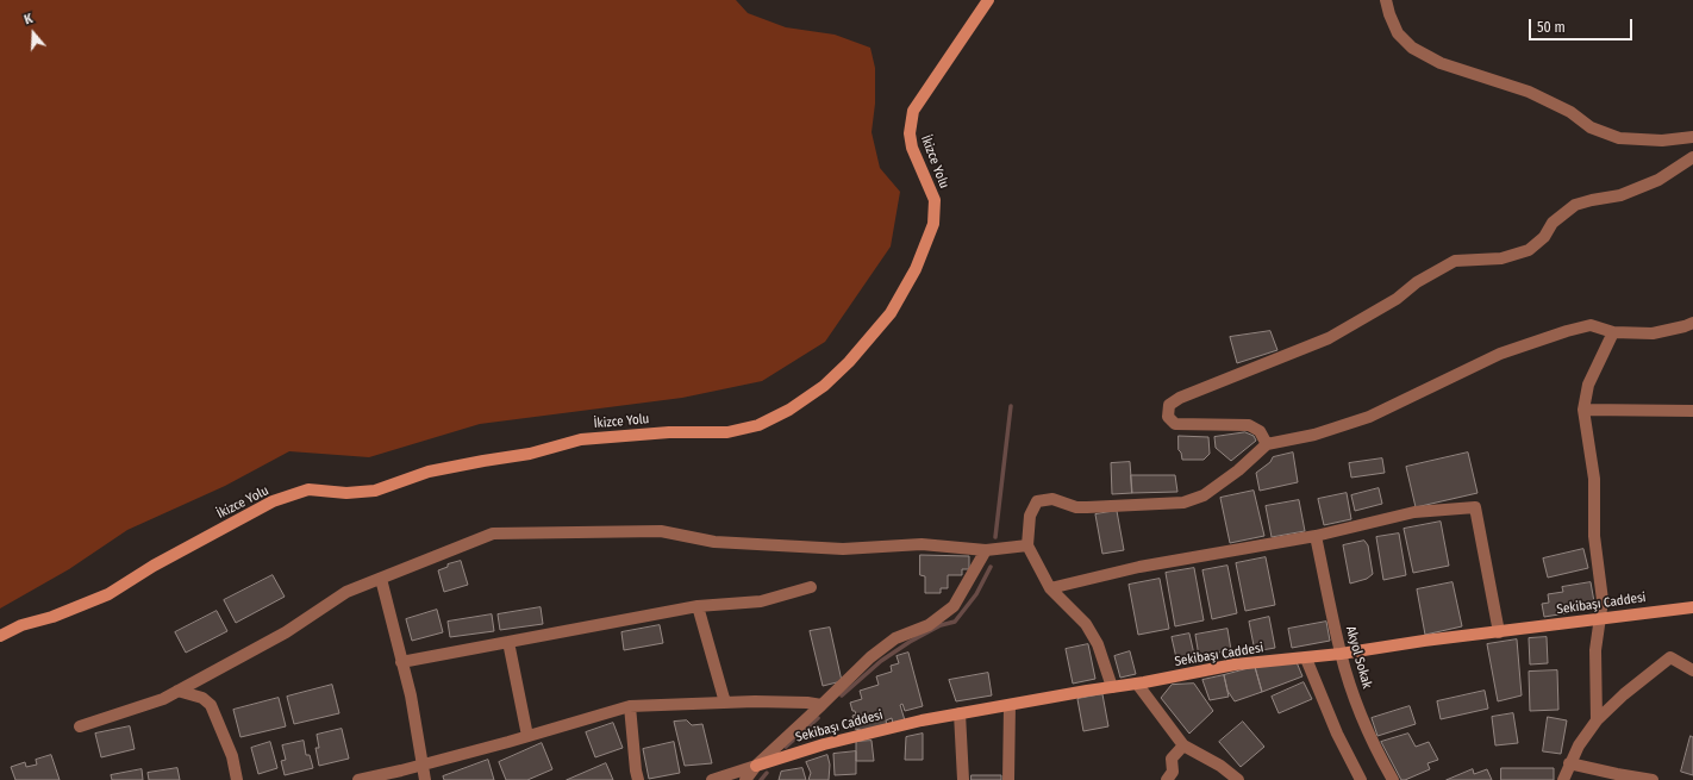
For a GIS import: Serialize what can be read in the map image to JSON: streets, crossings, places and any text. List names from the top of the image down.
{
  "streets": {
    "street": ["İkizce Yolu", "Sekibaşı Caddesi", "Akyol Sokak"]
  },
  "crossings": [
    ["Sekibaşı Caddesi", "Akyol Sokak"]
  ],
  "scale_bar": "50 m",
  "north": "top"
}
